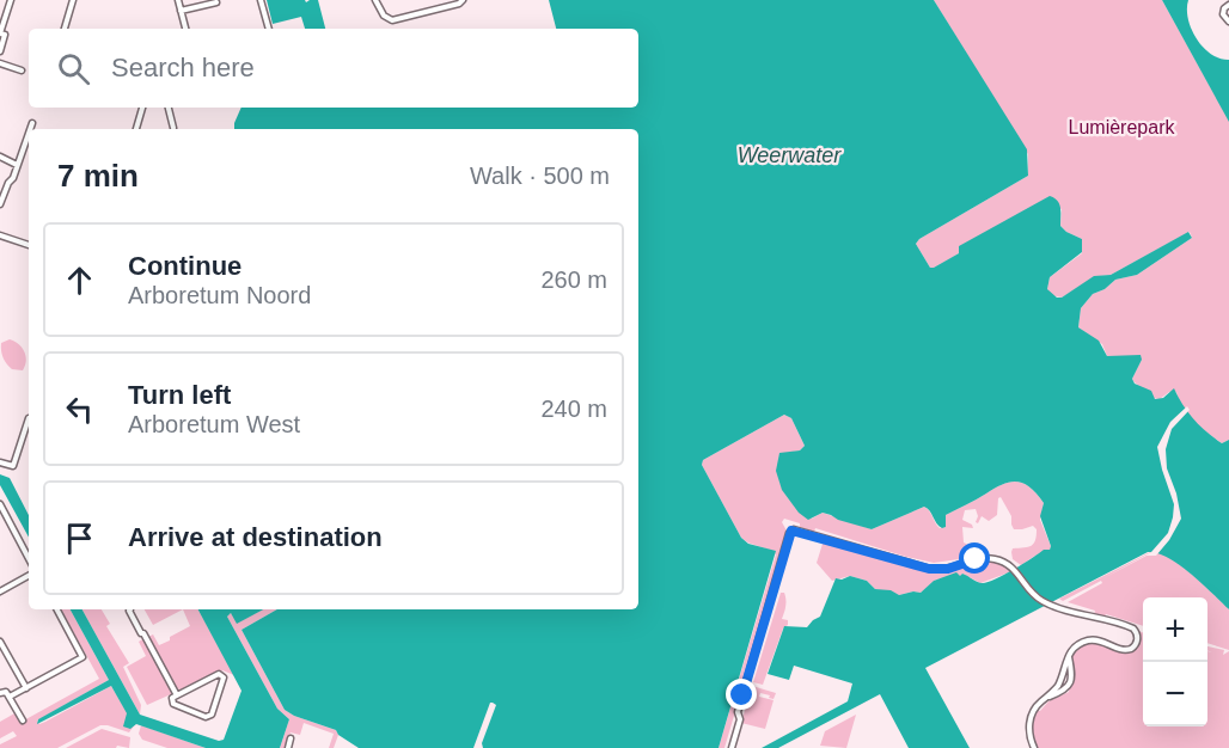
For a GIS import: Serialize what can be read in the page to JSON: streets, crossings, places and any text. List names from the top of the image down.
{
  "water": ["Weerwater"],
  "parks": ["Lumièrepark"],
  "page": {
    "search": "Search here",
    "heading": ["7 min", "Walk · 500 m"],
    "list": [
      ["Continue", "Arboretum Noord", "260 m"],
      ["Turn left", "Arboretum West", "240 m"],
      "Arrive at destination"
    ],
    "map_buttons": ["+", "−"]
  }
}
